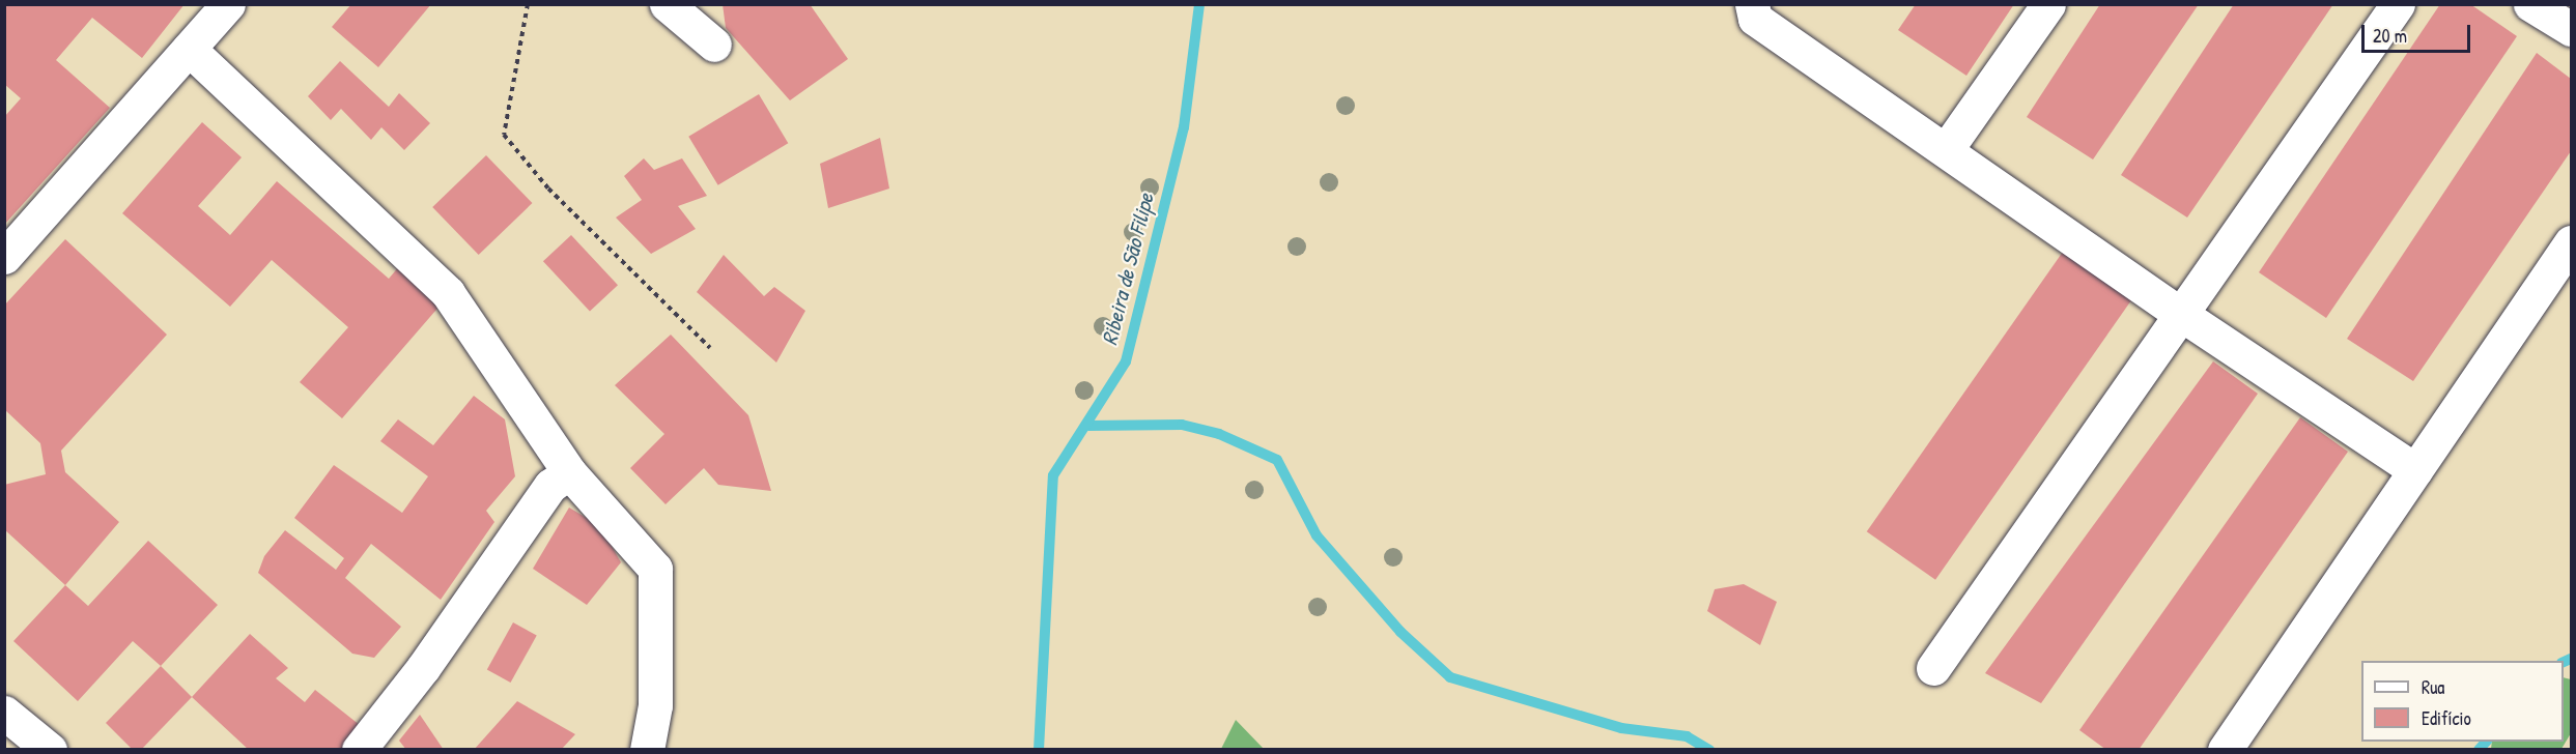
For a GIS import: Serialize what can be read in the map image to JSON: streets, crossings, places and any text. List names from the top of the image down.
{
  "water": ["Ribeira de São Filipe"],
  "legend": ["Rua", "Edifício"],
  "scale_bar": "20 m"
}
